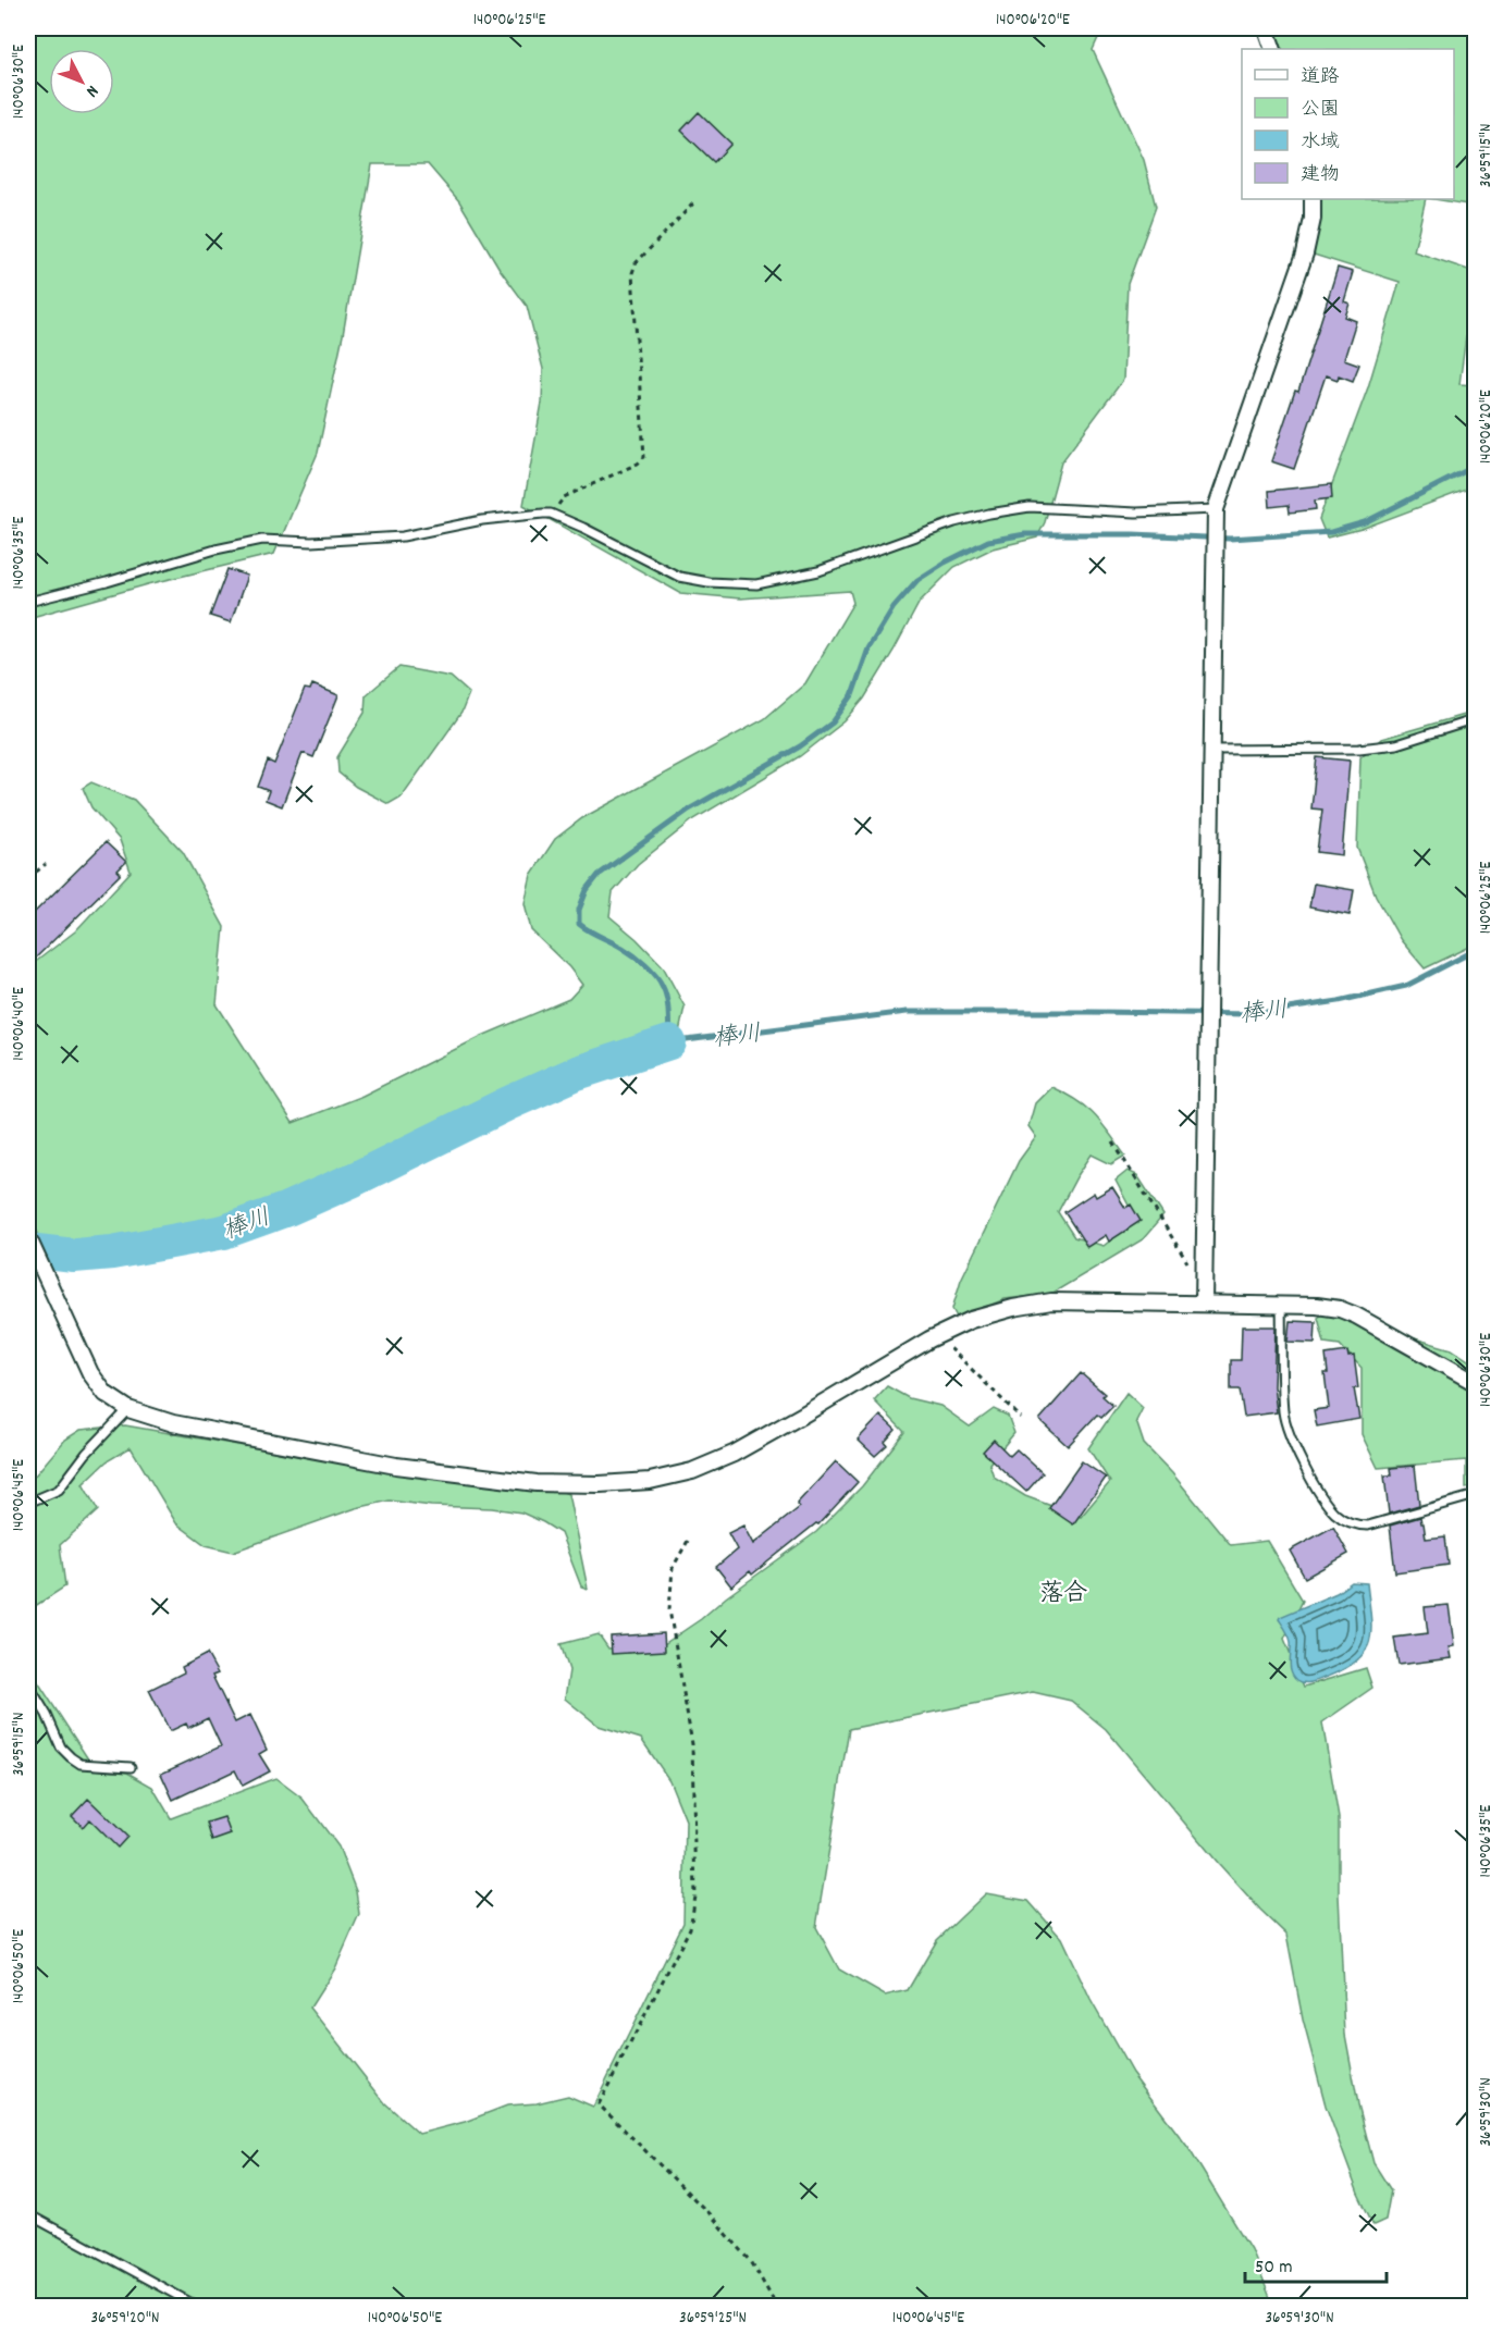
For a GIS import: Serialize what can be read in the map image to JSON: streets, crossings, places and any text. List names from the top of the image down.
{
  "districts": ["落合"],
  "water": ["棒川"],
  "legend": [
    "道路",
    "公園",
    "水域",
    "建物"
  ],
  "scale_bar": "50 m",
  "north": "bottom right",
  "coordinates": [
    "140°06'25\"E",
    "140°06'20\"E",
    "140°06'30\"E",
    "36°59'15\"N",
    "140°06'35\"E",
    "140°06'40\"E",
    "140°06'45\"E",
    "140°06'50\"E",
    "36°59'30\"N",
    "36°59'20\"N",
    "36°59'25\"N"
  ]
}
